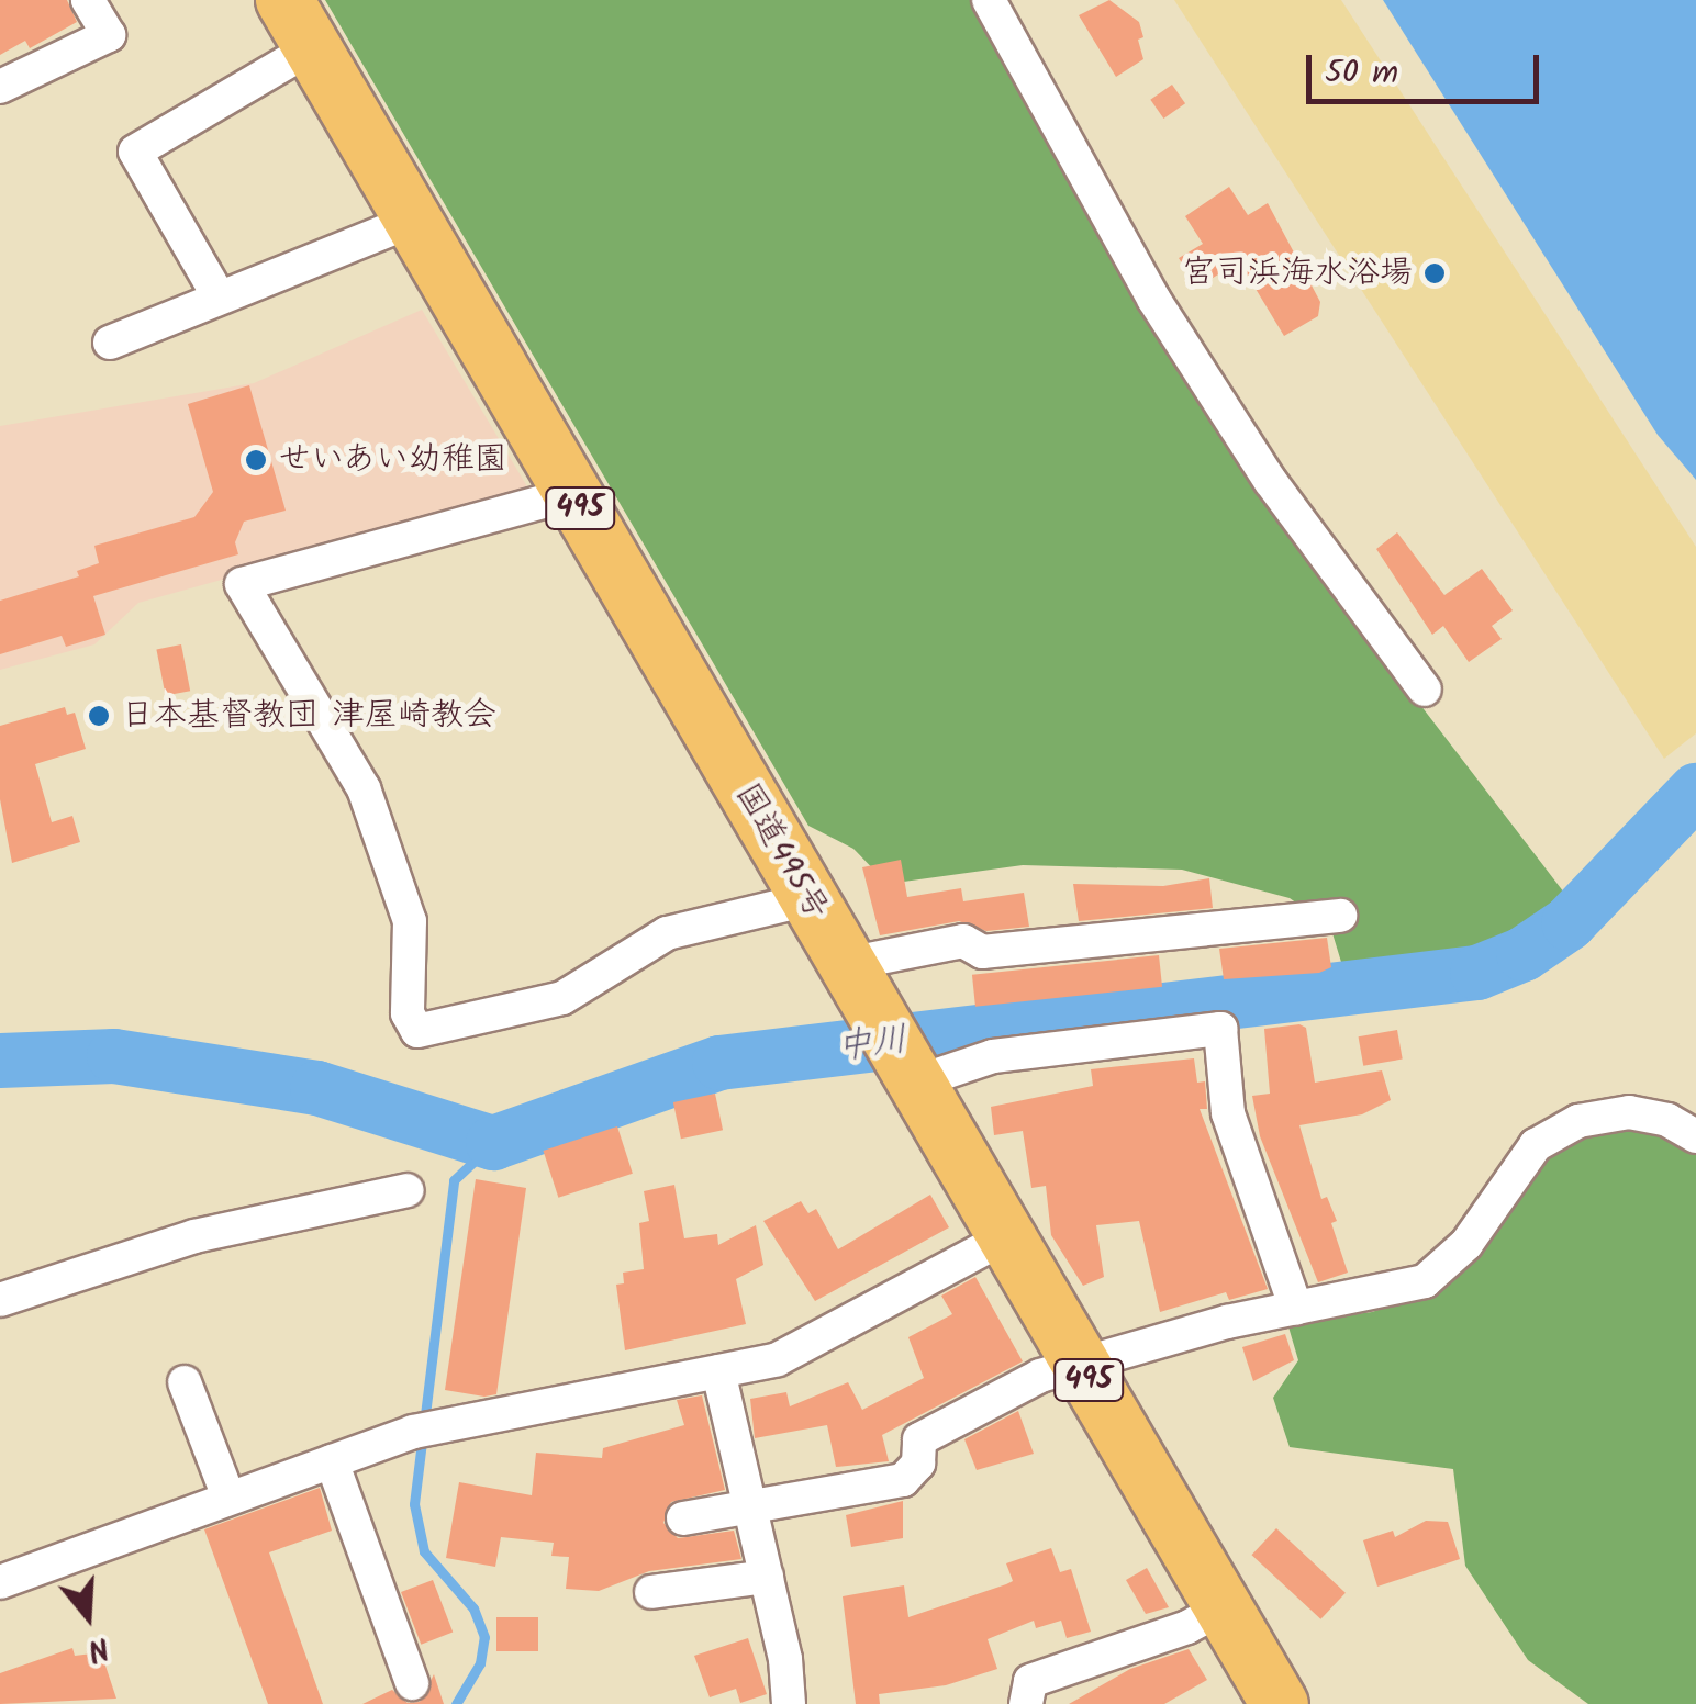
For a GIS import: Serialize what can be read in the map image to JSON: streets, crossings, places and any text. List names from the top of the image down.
{
  "streets": {
    "highway": ["495", "国道495号"]
  },
  "water": ["中川"],
  "places": ["宮司浜海水浴場", "せいあい幼稚園", "日本基督教団 津屋崎教会"],
  "scale_bar": "50 m",
  "north": "bottom"
}
